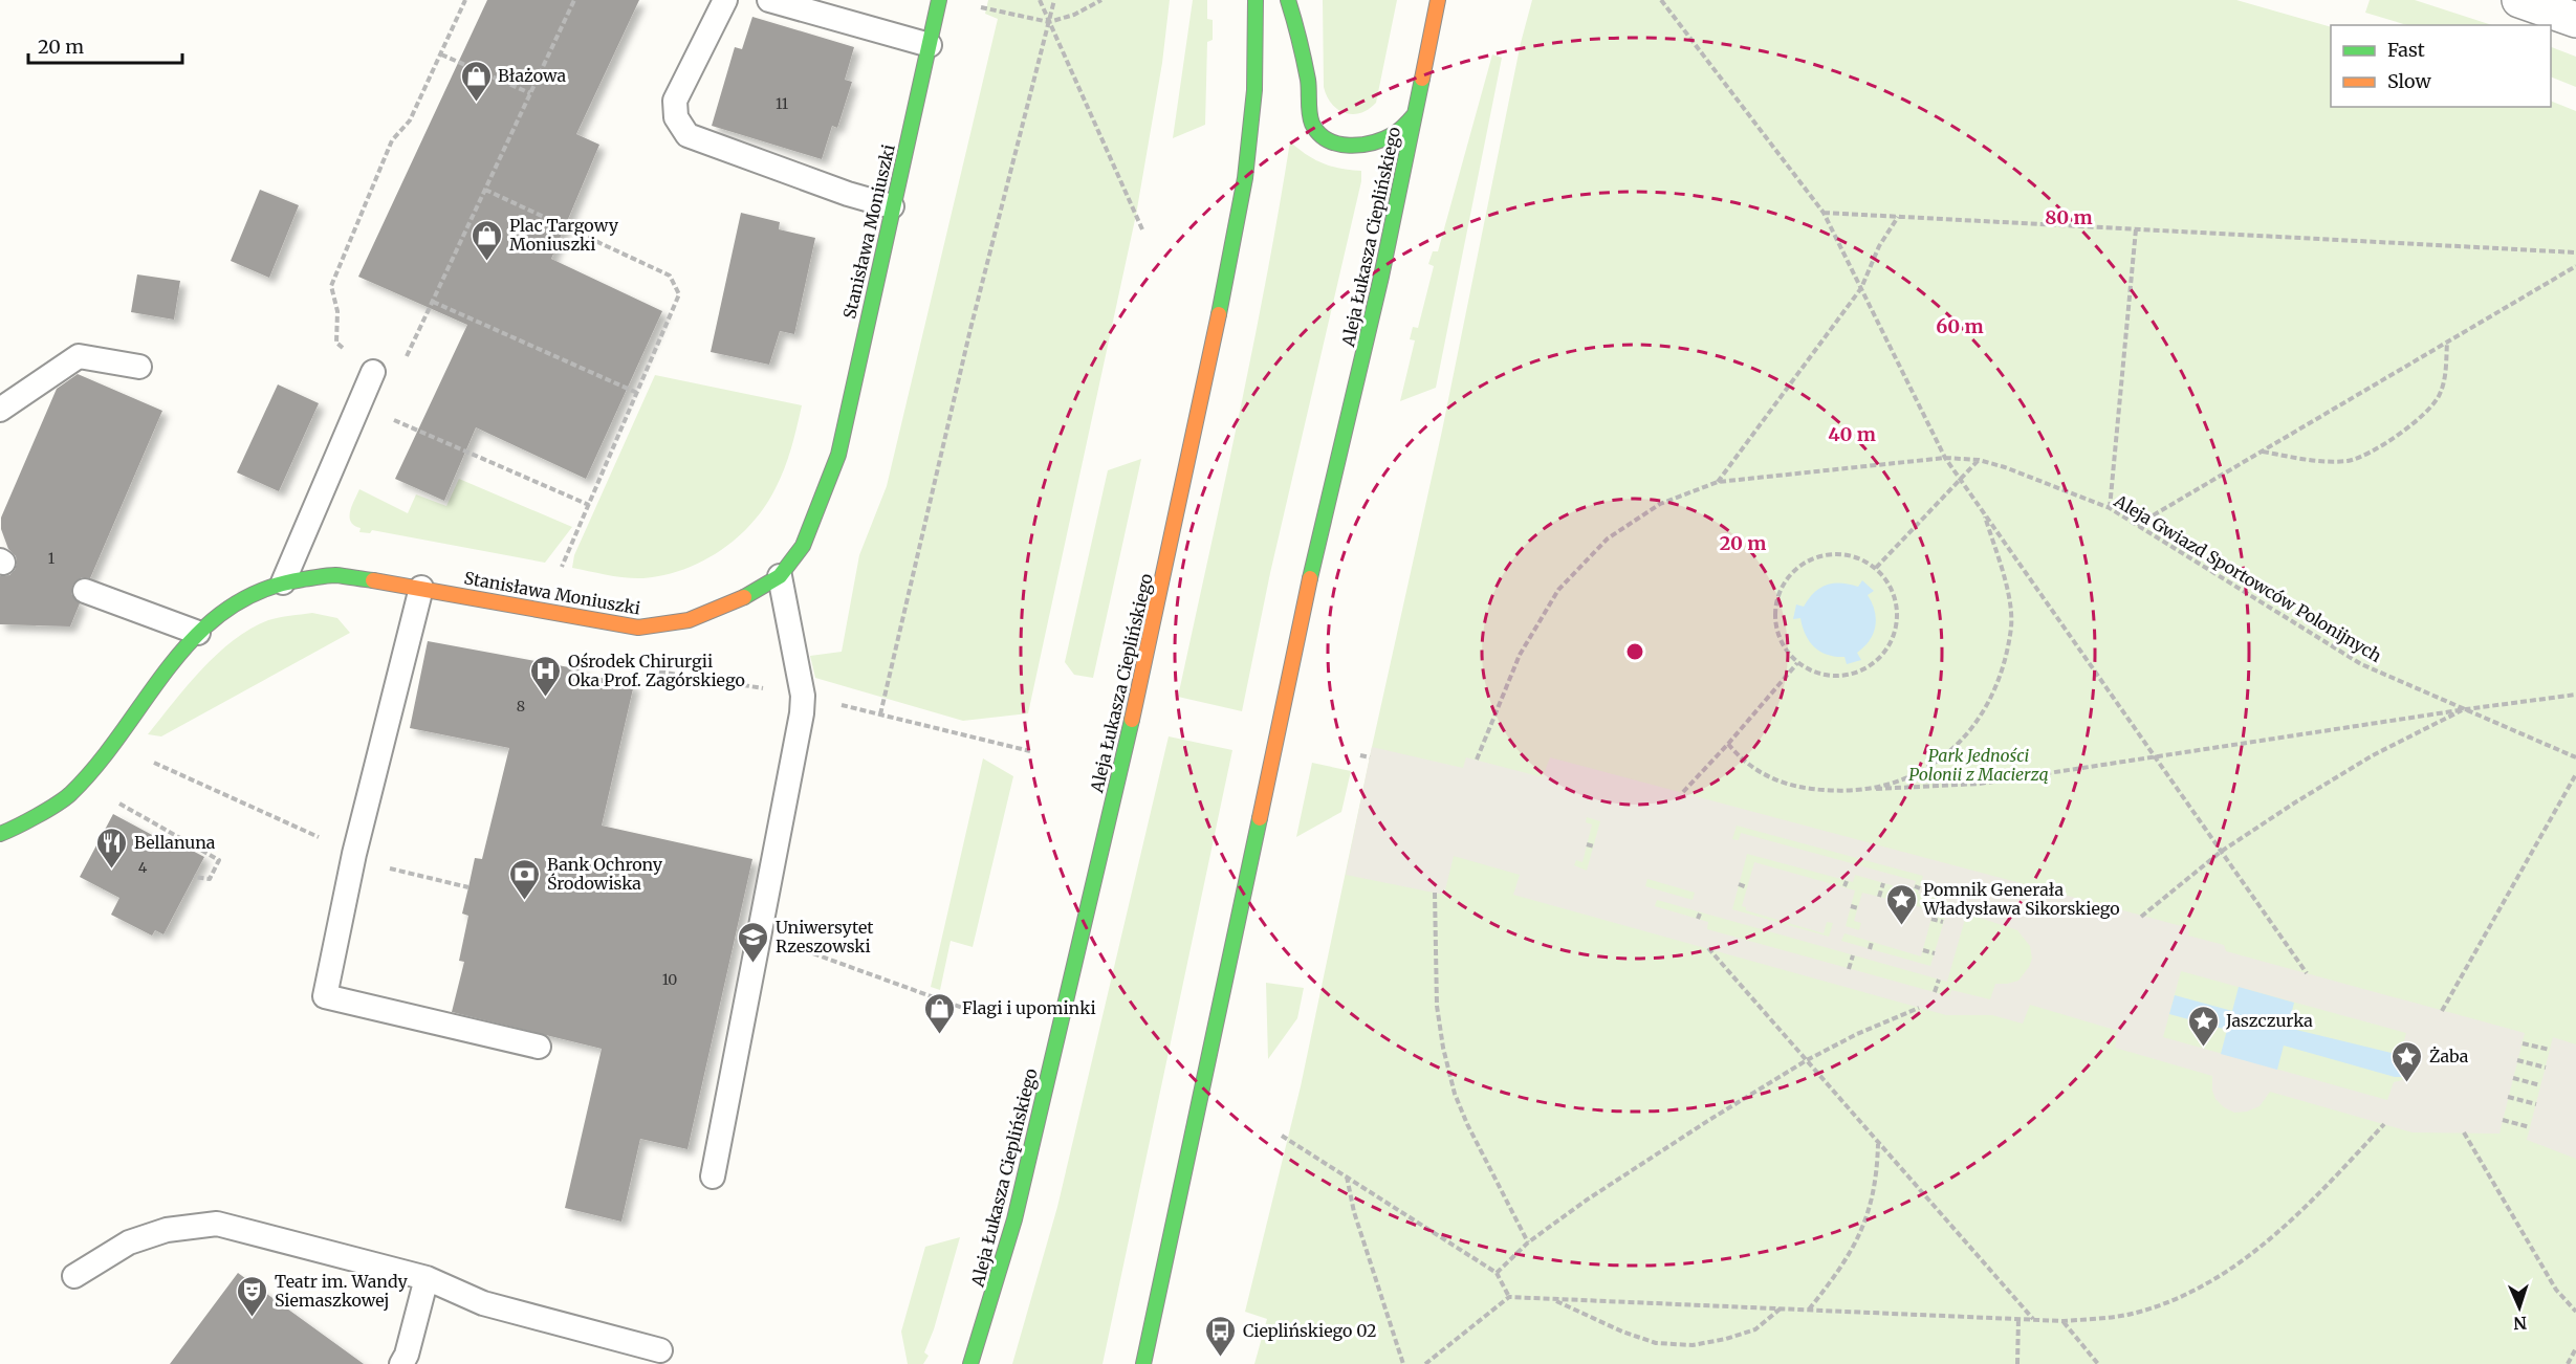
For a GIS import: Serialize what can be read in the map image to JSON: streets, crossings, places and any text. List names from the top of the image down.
{
  "streets": {
    "main road": ["Stanisława Moniuszki", "Aleja Łukasza Cieplińskiego"],
    "path": ["Aleja Gwiazd Sportowców Polonijnych"]
  },
  "parks": ["Park Jedności Polonii z Macierzą"],
  "places": {
    "shop": ["Błażowa", "Plac Targowy Moniuszki", "Flagi i upominki"],
    "hospital": ["Ośrodek Chirurgii Oka Prof. Zagórskiego"],
    "restaurant": ["Bellanuna"],
    "bank": ["Bank Ochrony Środowiska"],
    "place": ["Pomnik Generała Władysława Sikorskiego", "Jaszczurka", "Żaba"],
    "school or university": ["Uniwersytet Rzeszowski"],
    "theatre": ["Teatr im. Wandy Siemaszkowej"],
    "bus stop": ["Cieplińskiego 02"]
  },
  "house_numbers": [
    "11",
    "1",
    "8",
    "4",
    "10"
  ],
  "legend": ["Fast", "Slow"],
  "scale_bar": "20 m",
  "north": "bottom",
  "rings": [
    "80 m",
    "60 m",
    "40 m",
    "20 m"
  ]
}
